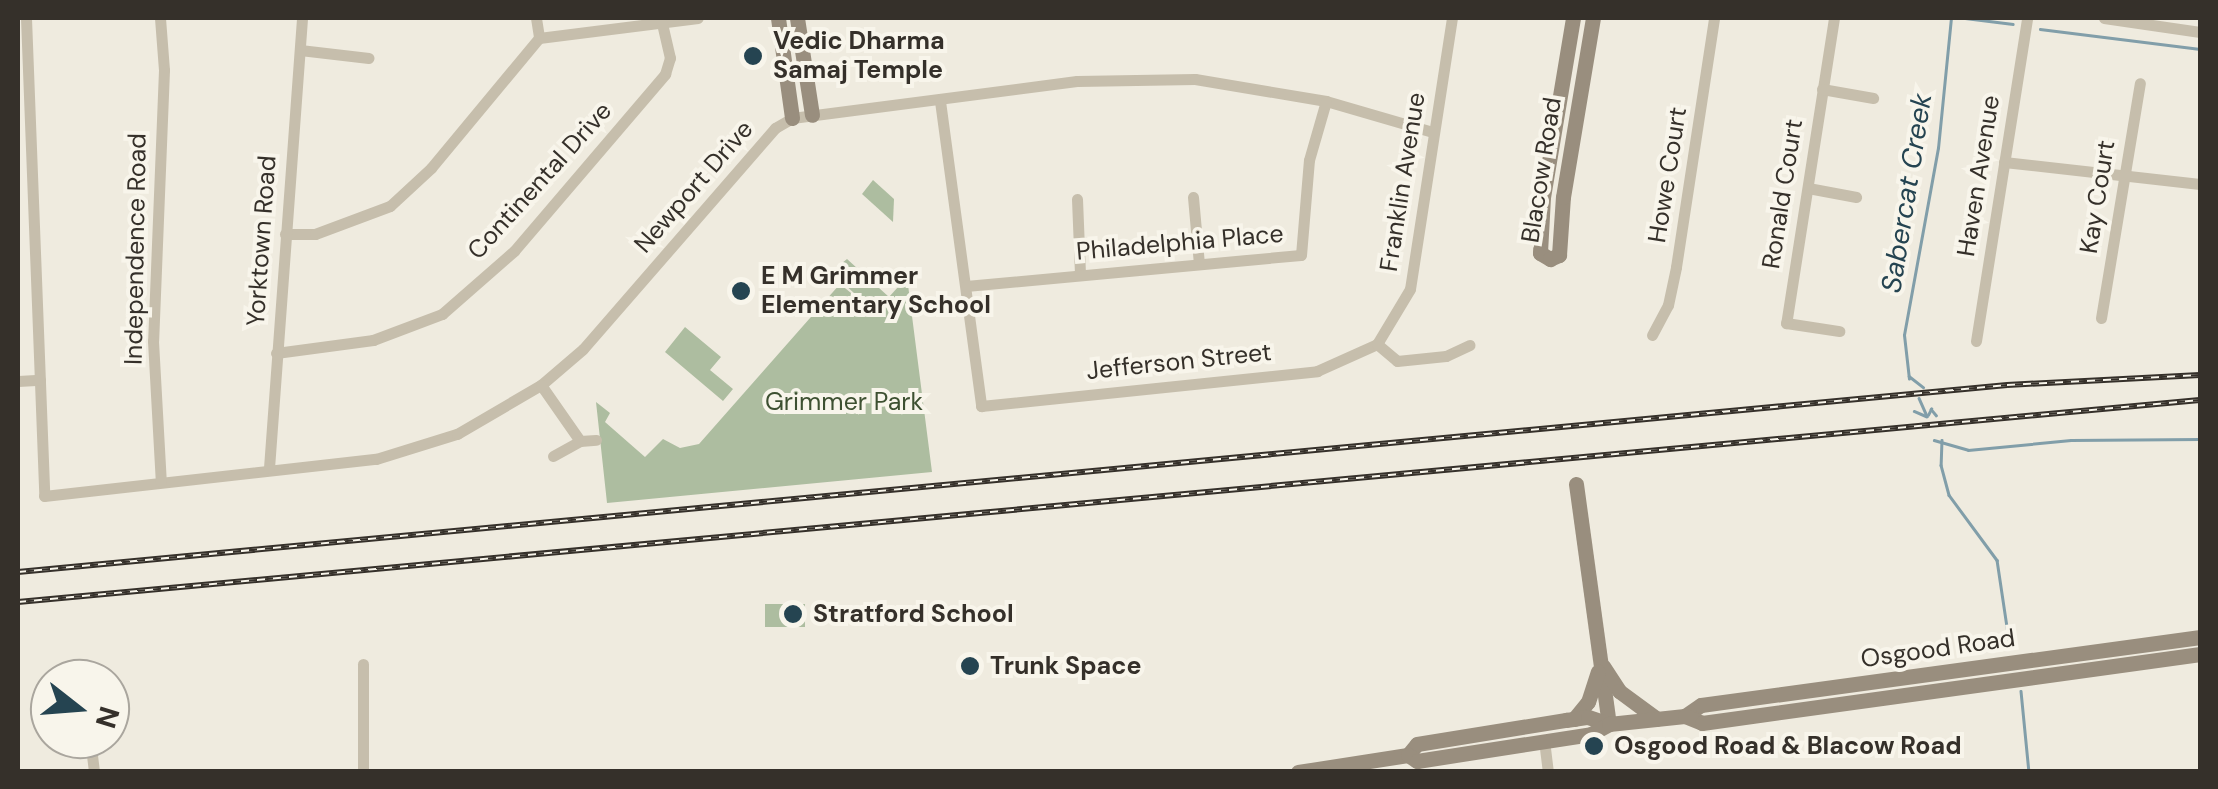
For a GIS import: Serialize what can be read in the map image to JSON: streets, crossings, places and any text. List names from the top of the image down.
{
  "streets": {
    "main road": ["Blacow Road", "Osgood Road"],
    "street": [
      "Howe Court",
      "Haven Avenue",
      "Continental Drive",
      "Franklin Avenue",
      "Newport Drive",
      "Ronald Court",
      "Kay Court",
      "Yorktown Road",
      "Philadelphia Place",
      "Independence Road",
      "Jefferson Street"
    ]
  },
  "crossings": [
    ["Continental Drive", "Yorktown Road"],
    ["Franklin Avenue", "Newport Drive"],
    ["Franklin Avenue", "Jefferson Street"],
    ["Newport Drive", "Yorktown Road"],
    ["Newport Drive", "Philadelphia Place"],
    ["Newport Drive", "Independence Road"],
    ["Philadelphia Place", "Jefferson Street"]
  ],
  "water": ["Sabercat Creek"],
  "parks": ["Grimmer Park"],
  "places": [
    "Vedic Dharma Samaj Temple",
    "E M Grimmer Elementary School",
    "Stratford School",
    "Trunk Space",
    "Osgood Road & Blacow Road"
  ],
  "north": "right"
}
